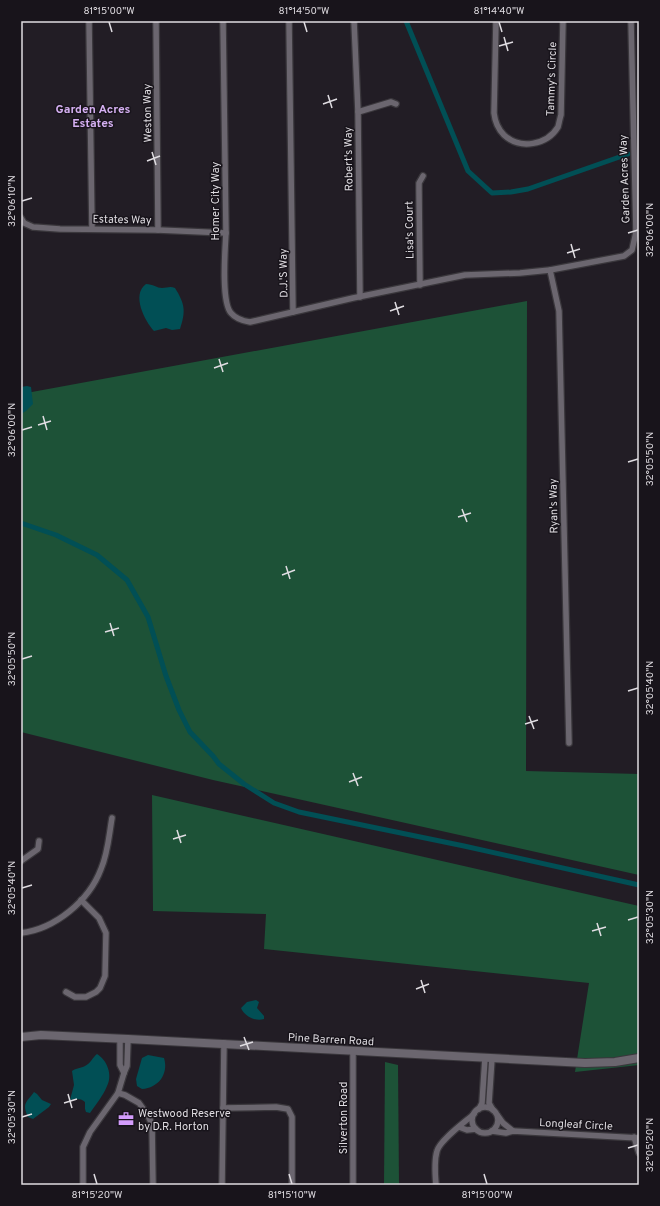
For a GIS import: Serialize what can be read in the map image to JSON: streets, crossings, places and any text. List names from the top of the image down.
{
  "streets": {
    "main road": ["Pine Barren Road"],
    "street": [
      "Tammy's Circle",
      "Weston Way",
      "Robert's Way",
      "Garden Acres Way",
      "Homer City Way",
      "Estates Way",
      "Lisa's Court",
      "D.J.'S Way",
      "Ryan's Way",
      "Silverton Road",
      "Longleaf Circle"
    ]
  },
  "crossings": [
    ["Weston Way", "Estates Way"],
    ["Robert's Way", "D.J.'S Way"],
    ["Garden Acres Way", "D.J.'S Way"],
    ["Garden Acres Way", "Ryan's Way"],
    ["Homer City Way", "Estates Way"],
    ["Homer City Way", "D.J.'S Way"],
    ["Lisa's Court", "D.J.'S Way"],
    ["D.J.'S Way", "Ryan's Way"],
    ["Pine Barren Road", "Silverton Road"]
  ],
  "districts": ["Garden Acres Estates"],
  "places": {
    "office": ["Westwood Reserve by D.R. Horton"]
  },
  "coordinates": [
    "81°15'00\"W",
    "81°14'50\"W",
    "81°14'40\"W",
    "32°06'10\"N",
    "32°06'00\"N",
    "32°05'50\"N",
    "32°05'40\"N",
    "32°05'30\"N",
    "32°05'20\"N",
    "81°15'20\"W",
    "81°15'10\"W"
  ]
}
